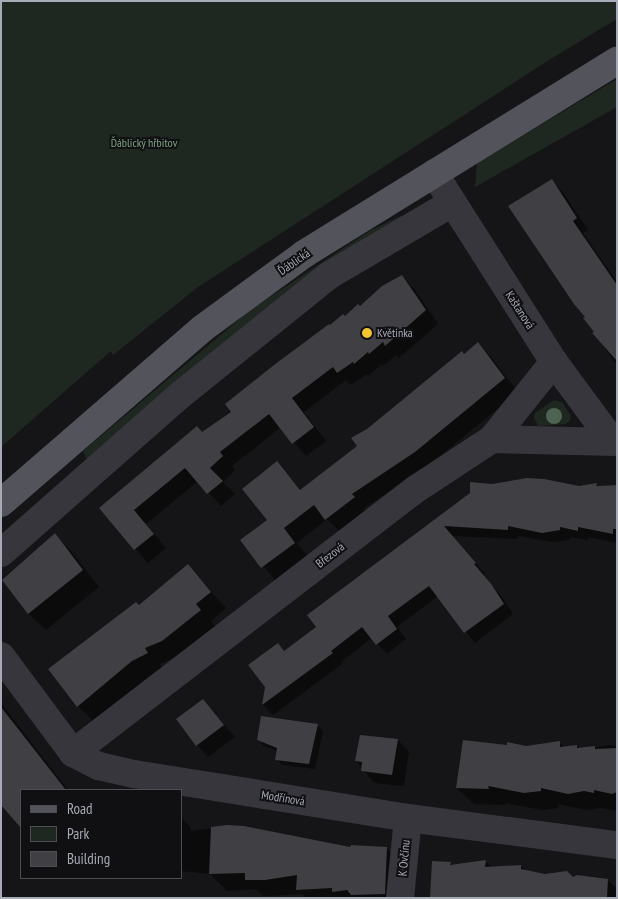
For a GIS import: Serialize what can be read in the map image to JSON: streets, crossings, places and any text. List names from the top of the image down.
{
  "streets": {
    "main road": ["Ďáblická"],
    "street": [
      "Kaštanová",
      "Březová",
      "Modřínová",
      "K Ovčínu"
    ]
  },
  "crossings": [
    ["Ďáblická", "Kaštanová"],
    ["Kaštanová", "Březová"],
    ["Březová", "Modřínová"],
    ["Modřínová", "K Ovčínu"]
  ],
  "parks": ["Ďáblický hřbitov"],
  "places": ["Květinka"],
  "legend": ["Road", "Park", "Building"]
}
